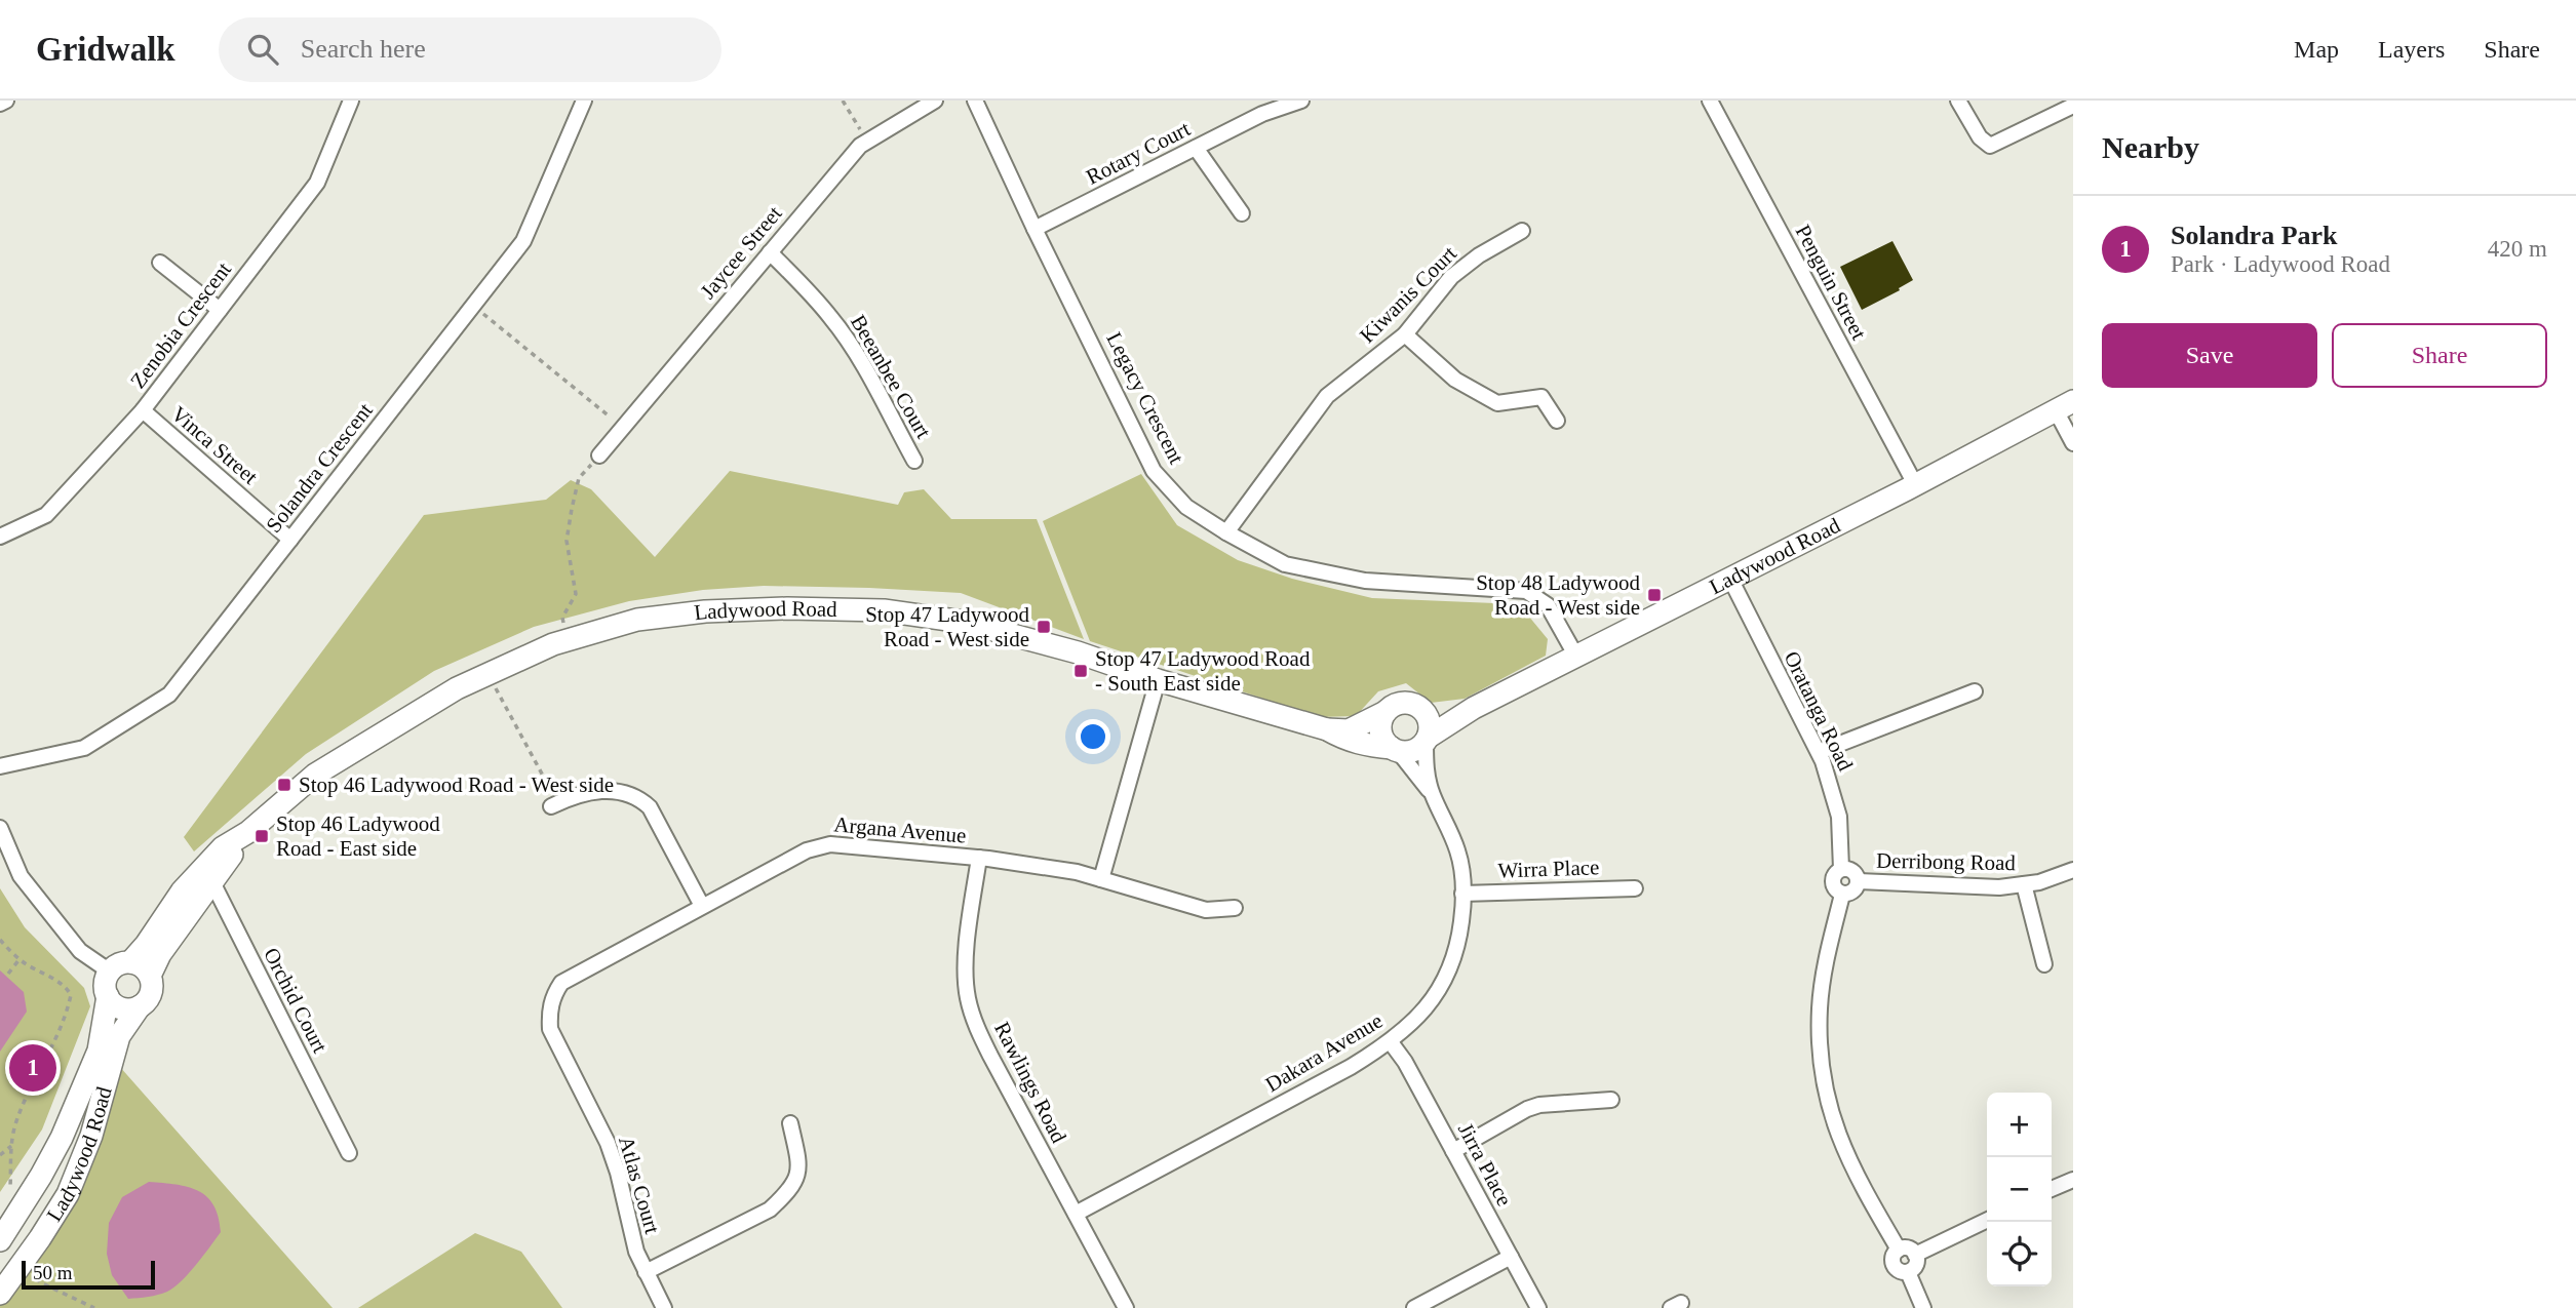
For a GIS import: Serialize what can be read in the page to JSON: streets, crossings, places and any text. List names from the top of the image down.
{
  "streets": {
    "street": [
      "Rotary Court",
      "Jaycee Street",
      "Penguin Street",
      "Kiwanis Court",
      "Zenobia Crescent",
      "Beeanbee Court",
      "Legacy Crescent",
      "Vinca Street",
      "Solandra Crescent",
      "Ladywood Road",
      "Oratanga Road",
      "Argana Avenue",
      "Derribong Road",
      "Wirra Place",
      "Orchid Court",
      "Dakara Avenue",
      "Rawlings Road",
      "Jirra Place",
      "Atlas Court"
    ]
  },
  "crossings": [
    ["Rotary Court", "Legacy Crescent"],
    ["Jaycee Street", "Beeanbee Court"],
    ["Penguin Street", "Ladywood Road"],
    ["Kiwanis Court", "Legacy Crescent"],
    ["Zenobia Crescent", "Vinca Street"],
    ["Legacy Crescent", "Ladywood Road"],
    ["Vinca Street", "Solandra Crescent"],
    ["Ladywood Road", "Oratanga Road"],
    ["Ladywood Road", "Orchid Court"],
    ["Ladywood Road", "Dakara Avenue"],
    ["Oratanga Road", "Derribong Road"],
    ["Argana Avenue", "Rawlings Road"],
    ["Argana Avenue", "Atlas Court"],
    ["Wirra Place", "Dakara Avenue"],
    ["Dakara Avenue", "Rawlings Road"],
    ["Dakara Avenue", "Jirra Place"]
  ],
  "places": {
    "transit": [
      "Stop 48 Ladywood Road - West side",
      "Stop 47 Ladywood Road - West side",
      "Stop 47 Ladywood Road - South East side",
      "Stop 46 Ladywood Road - West side",
      "Stop 46 Ladywood Road - East side"
    ]
  },
  "scale_bar": "50 m",
  "page": {
    "header": "Gridwalk",
    "search": "Search here",
    "nav": ["Map", "Layers", "Share"],
    "heading": "Nearby",
    "list": [
      {
        "mark": "1",
        "name": "Solandra Park",
        "note": "Park · Ladywood Road",
        "value": "420 m"
      }
    ],
    "buttons": ["Save", "Share"],
    "pins": "1",
    "map_buttons": ["+", "−"],
    "scale": "50 m"
  }
}
